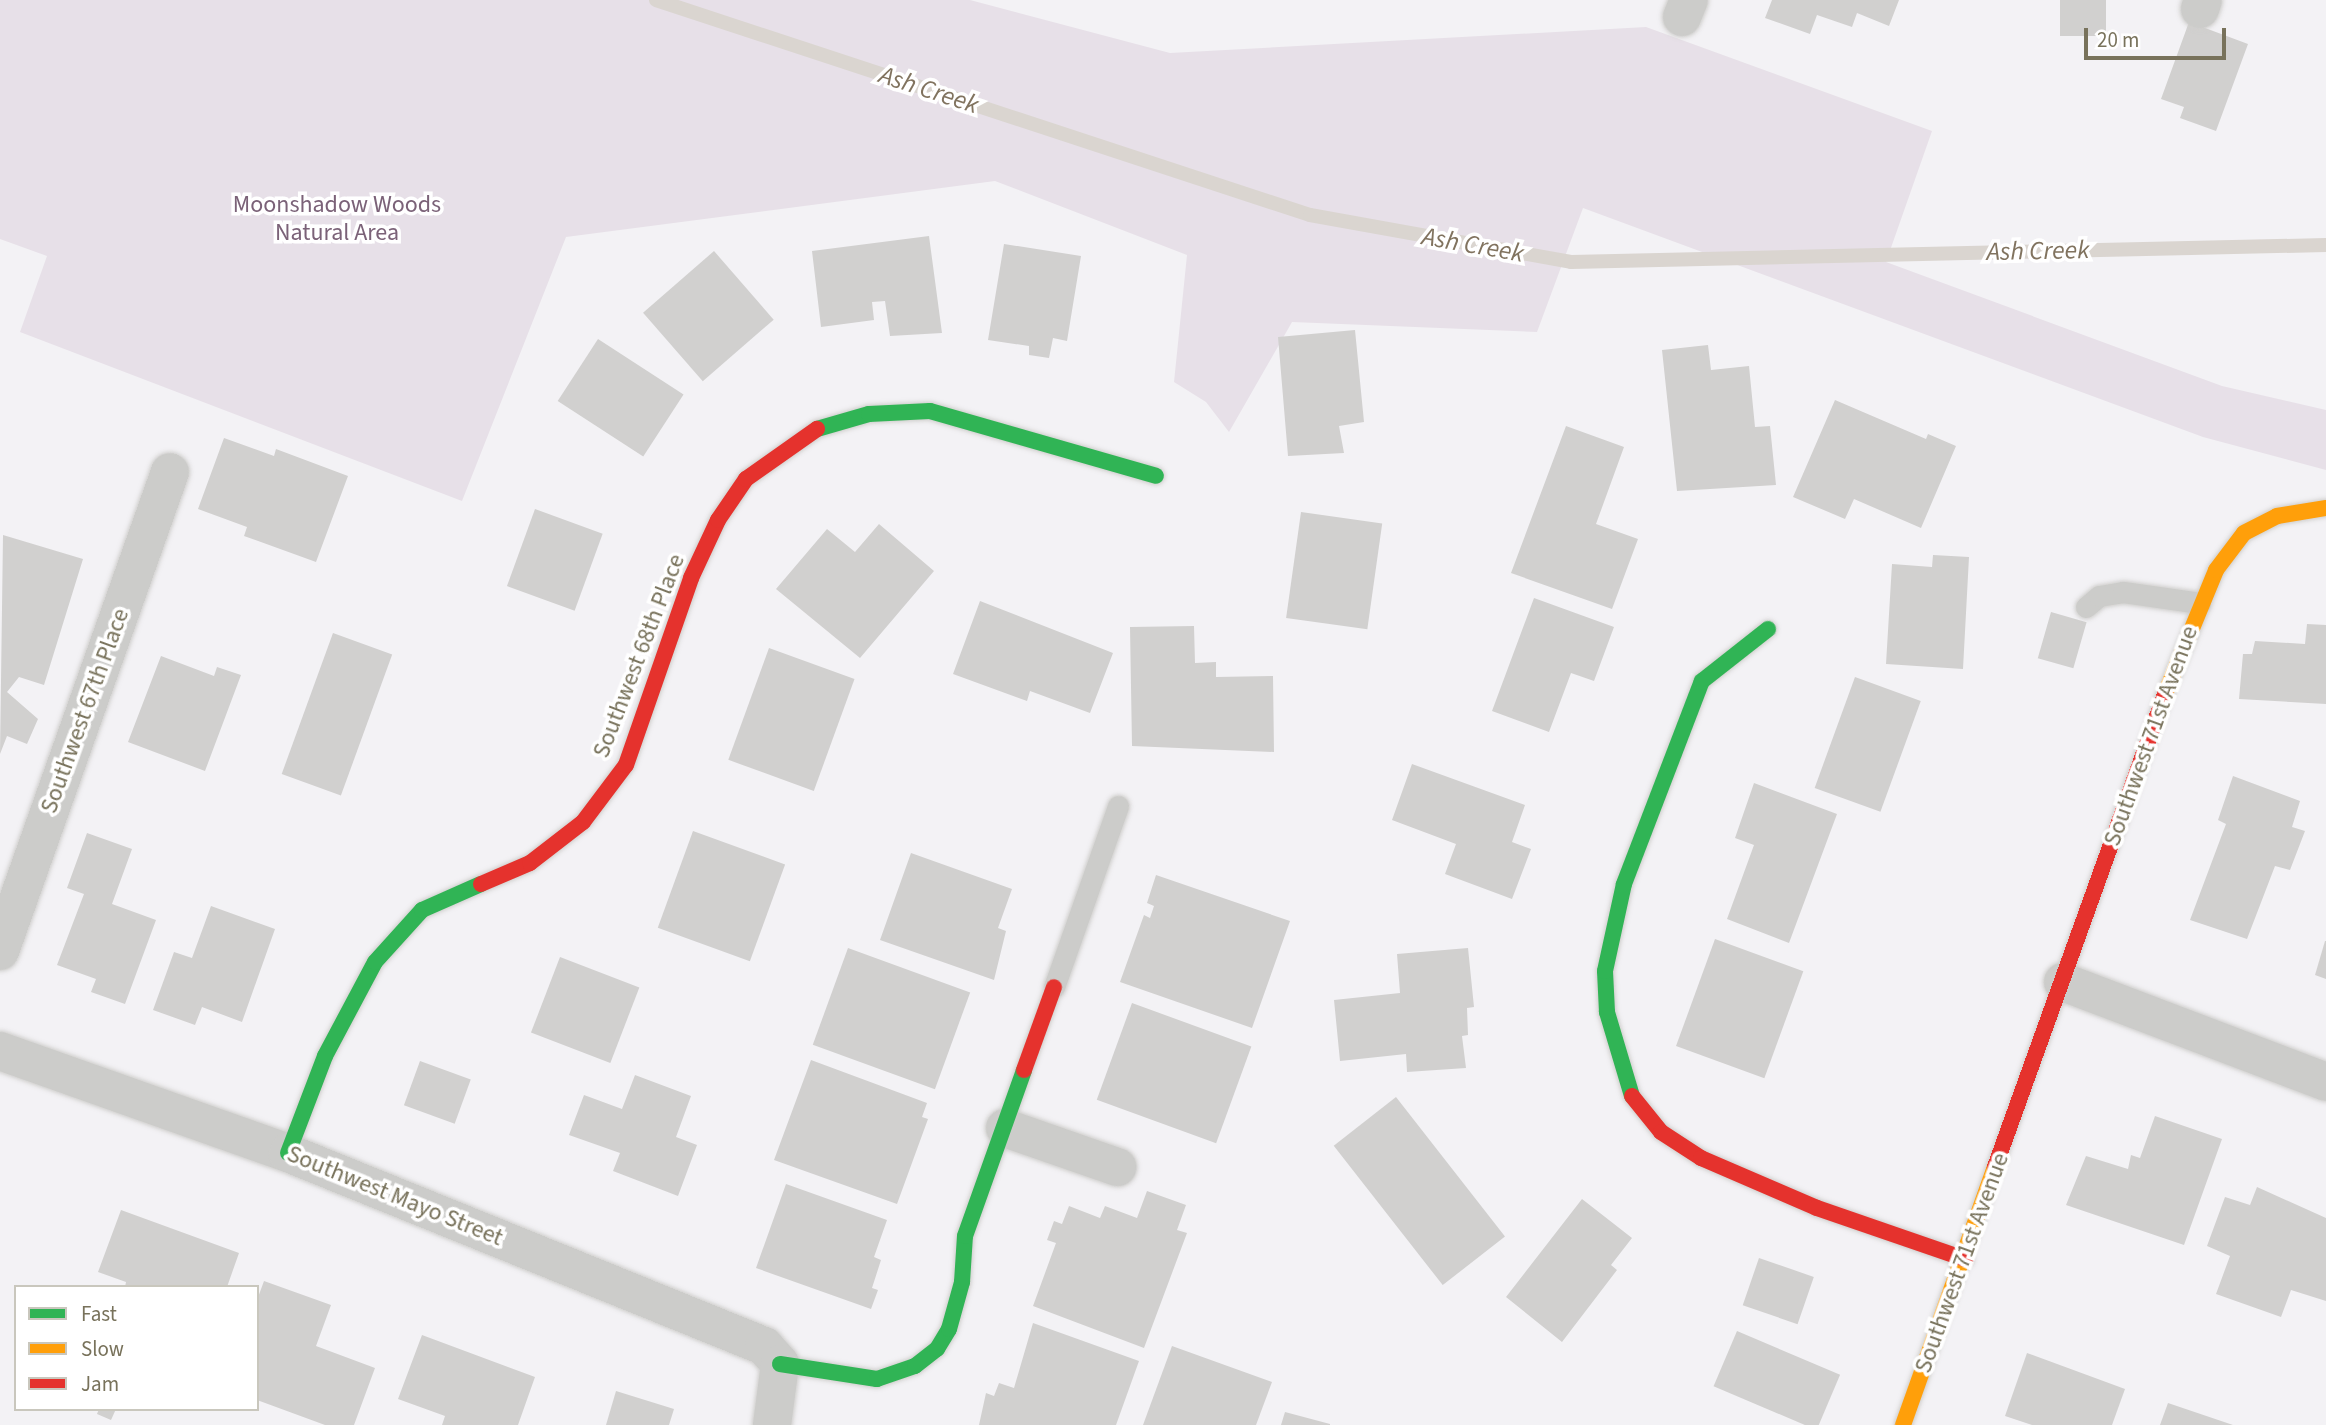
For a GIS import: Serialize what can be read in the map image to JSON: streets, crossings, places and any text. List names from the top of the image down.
{
  "streets": {
    "street": [
      "Southwest 68th Place",
      "Southwest 67th Place",
      "Southwest 71st Avenue",
      "Southwest Mayo Street"
    ]
  },
  "crossings": [
    ["Southwest 68th Place", "Southwest Mayo Street"]
  ],
  "water": ["Ash Creek"],
  "parks": ["Moonshadow Woods Natural Area"],
  "legend": ["Fast", "Slow", "Jam"],
  "scale_bar": "20 m"
}
